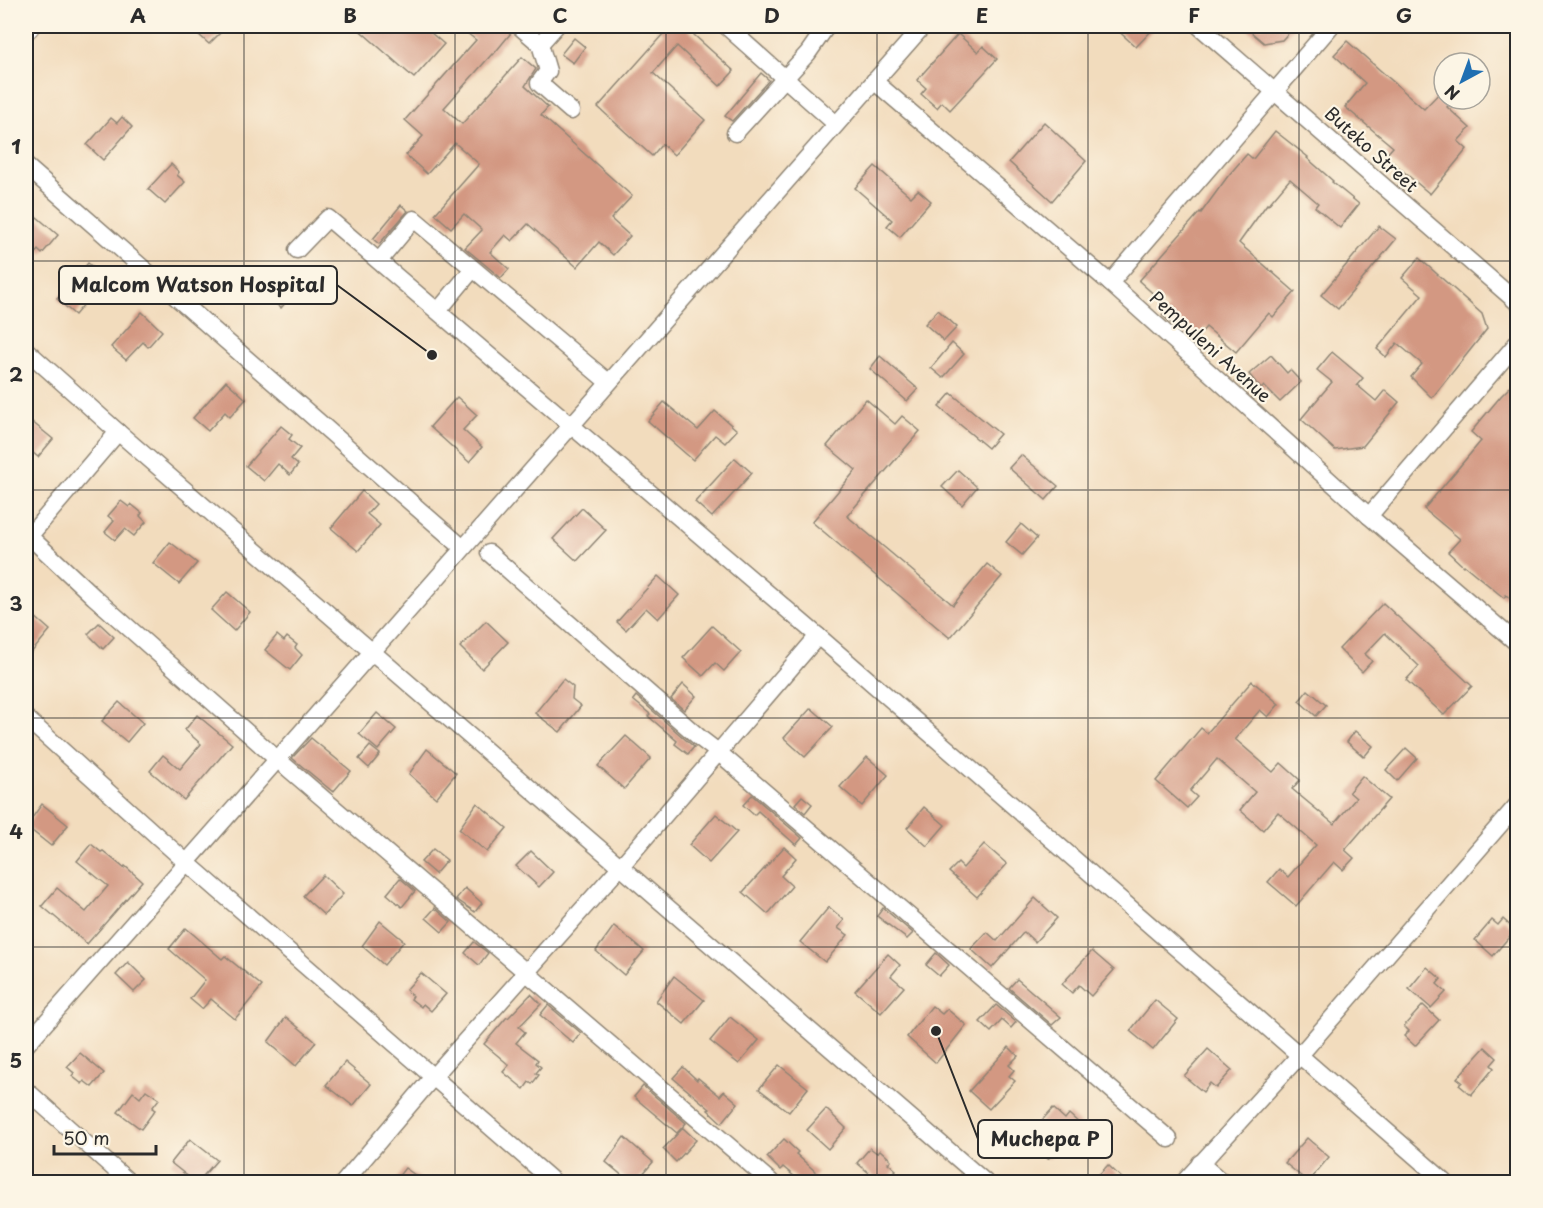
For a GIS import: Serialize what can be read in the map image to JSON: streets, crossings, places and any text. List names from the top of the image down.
{
  "streets": {
    "street": ["Buteko Street", "Pempuleni Avenue"]
  },
  "places": ["Malcom Watson Hospital", "Muchepa P"],
  "scale_bar": "50 m",
  "north": "bottom left",
  "grid": {
    "columns": [
      "A",
      "B",
      "C",
      "D",
      "E",
      "F",
      "G"
    ],
    "rows": [
      "1",
      "2",
      "3",
      "4",
      "5"
    ]
  }
}
